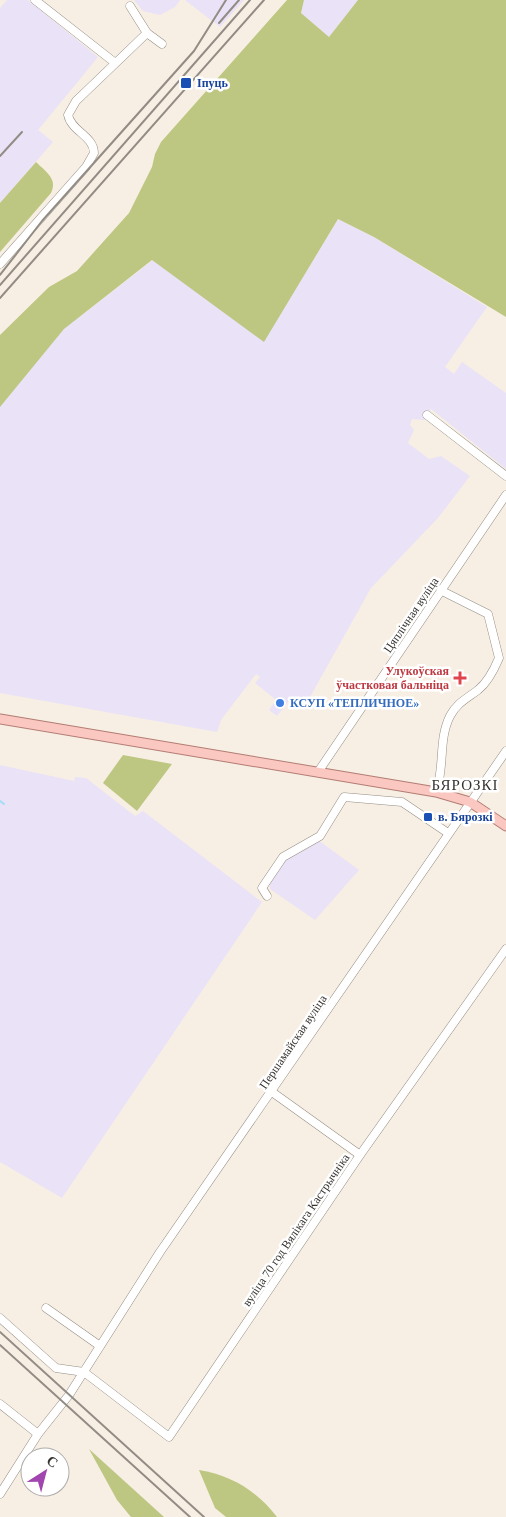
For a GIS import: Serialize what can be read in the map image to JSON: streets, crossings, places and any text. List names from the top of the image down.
{
  "streets": {
    "street": ["Цяплічная вуліца", "Першамайская вуліца", "вуліца 70 год Вялікага Кастрычніка"]
  },
  "crossings": [
    ["Першамайская вуліца", "вуліца 70 год Вялікага Кастрычніка"]
  ],
  "districts": ["БЯРОЗКІ"],
  "places": {
    "transit": ["Іпуць", "в. Бярозкі"],
    "health": ["Улукоўская ўчастковая бальніца"],
    "other": ["КСУП «ТЕПЛИЧНОЕ»"]
  },
  "north": "top right"
}
